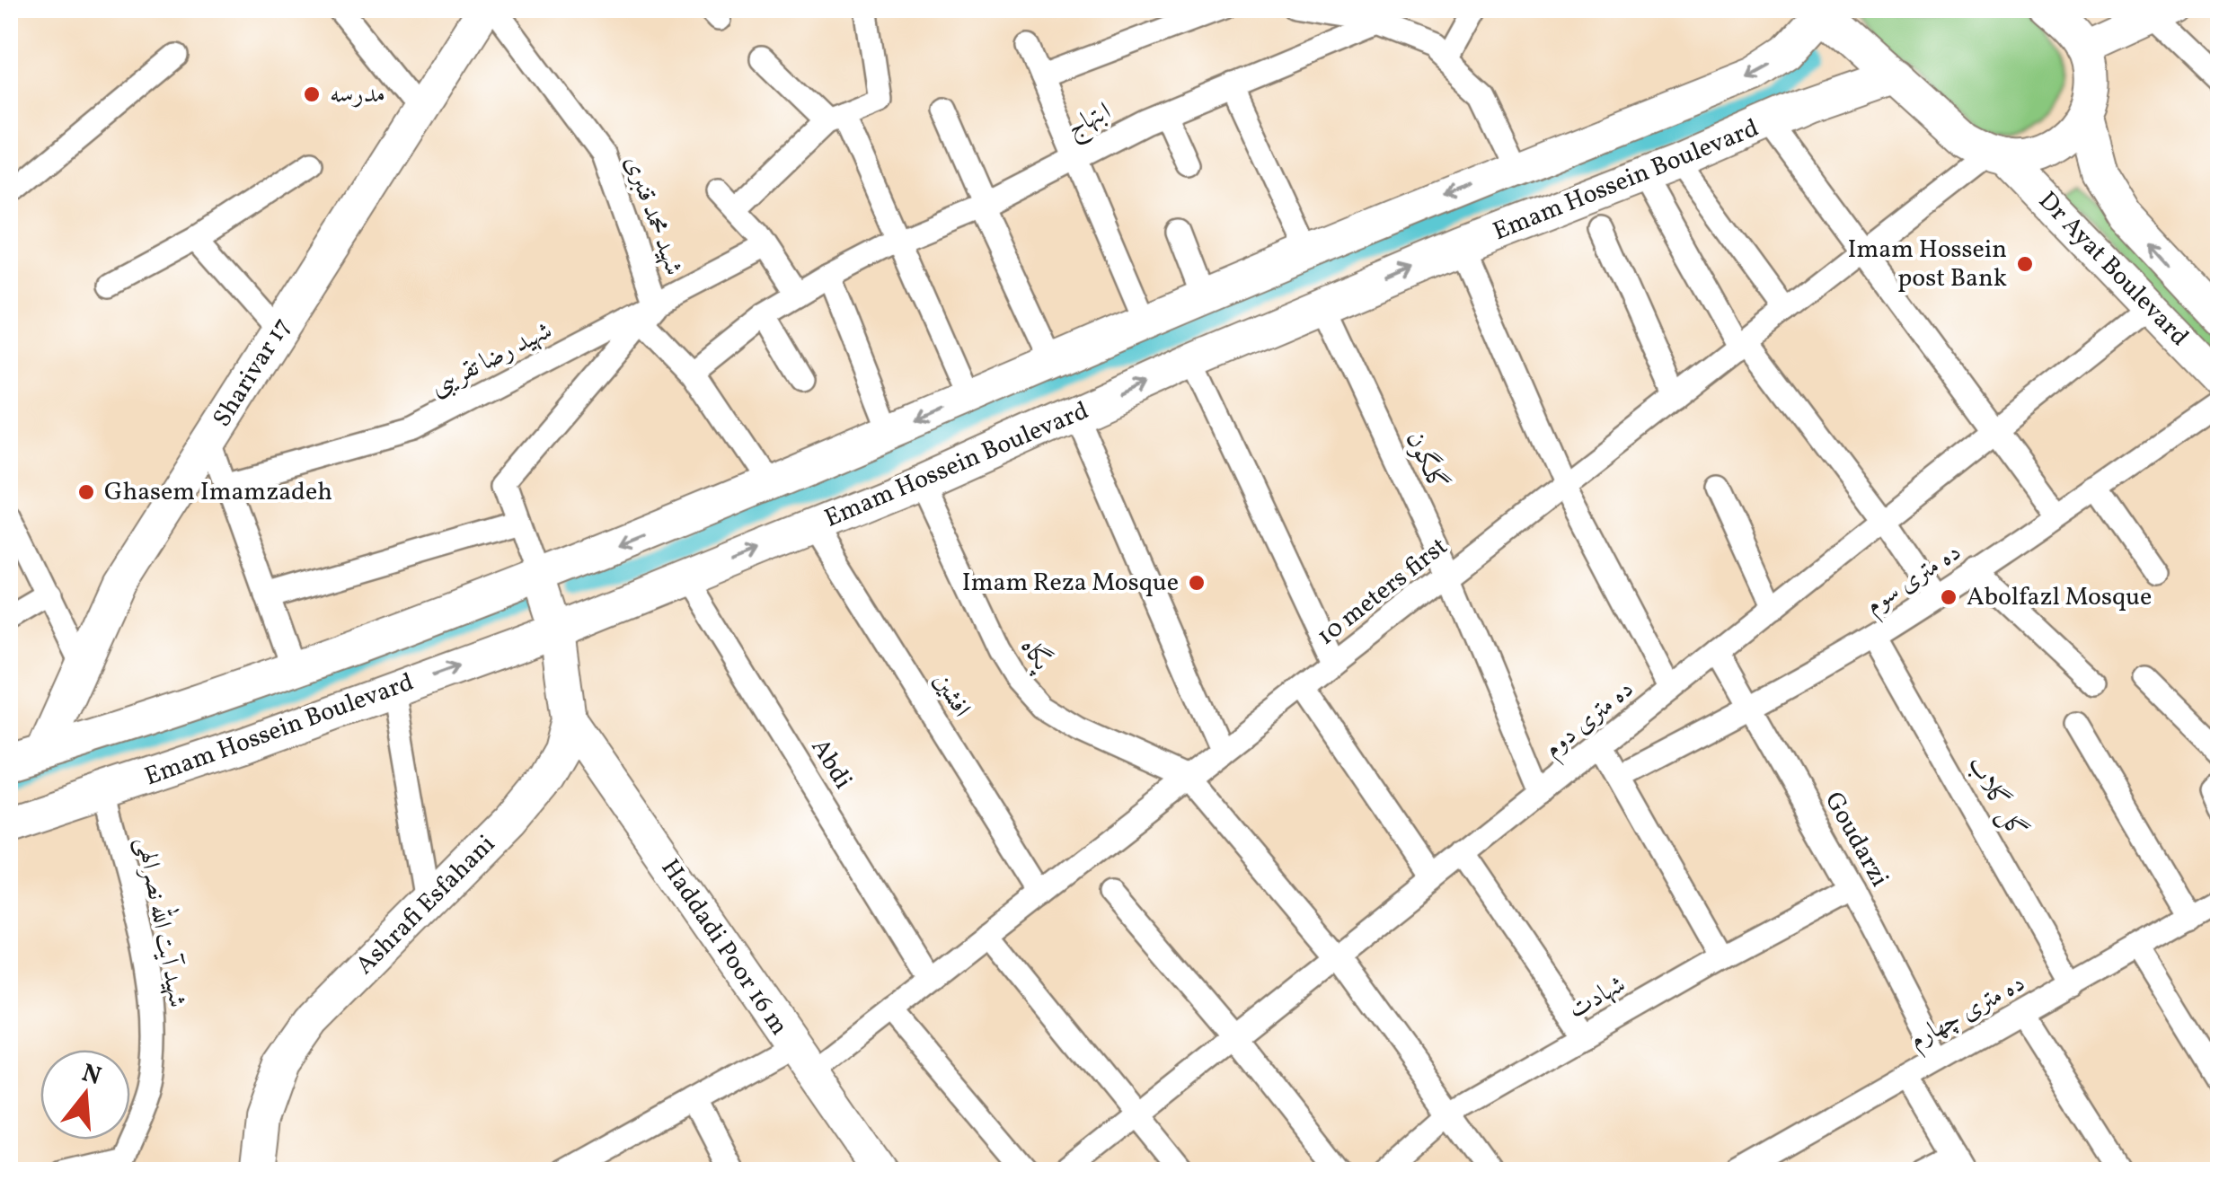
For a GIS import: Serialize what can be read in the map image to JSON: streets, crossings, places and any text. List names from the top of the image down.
{
  "streets": {
    "main road": [
      "Emam Hossein Boulevard",
      "Dr Ayat Boulevard",
      "Sharivar 17",
      "Ashrafi Esfahani",
      "Haddadi Poor 16 m"
    ],
    "street": [
      "ابتهاج",
      "شهید محمد قنبری",
      "شهید رضا تقریبی",
      "گلگون",
      "ده متری سوم",
      "10 meters first",
      "پگاه",
      "افشین",
      "ده متری دوم",
      "Abdi",
      "گل گلاب",
      "Goudarzi",
      "شهید آیت الله نصرالهی",
      "شهادت",
      "ده متری چهارم"
    ]
  },
  "crossings": [
    ["Emam Hossein Boulevard", "Dr Ayat Boulevard"],
    ["Emam Hossein Boulevard", "Sharivar 17"],
    ["Emam Hossein Boulevard", "گلگون"],
    ["Emam Hossein Boulevard", "پگاه"],
    ["Emam Hossein Boulevard", "افشین"],
    ["Emam Hossein Boulevard", "Abdi"],
    ["Emam Hossein Boulevard", "Ashrafi Esfahani"],
    ["Emam Hossein Boulevard", "شهید آیت الله نصرالهی"],
    ["شهید محمد قنبری", "شهید رضا تقریبی"],
    ["Dr Ayat Boulevard", "10 meters first"],
    ["Dr Ayat Boulevard", "ده متری دوم"],
    ["گلگون", "10 meters first"],
    ["گلگون", "ده متری دوم"],
    ["ده متری سوم", "گل گلاب"],
    ["ده متری سوم", "Goudarzi"],
    ["10 meters first", "پگاه"],
    ["10 meters first", "افشین"],
    ["10 meters first", "Abdi"],
    ["10 meters first", "Haddadi Poor 16 m"],
    ["ده متری دوم", "Goudarzi"],
    ["گل گلاب", "ده متری چهارم"],
    ["Goudarzi", "شهادت"],
    ["Goudarzi", "ده متری چهارم"],
    ["Ashrafi Esfahani", "Haddadi Poor 16 m"]
  ],
  "places": [
    "مدرسه",
    "Imam Hossein post Bank",
    "Ghasem Imamzadeh",
    "Imam Reza Mosque",
    "Abolfazl Mosque"
  ],
  "north": "top"
}
